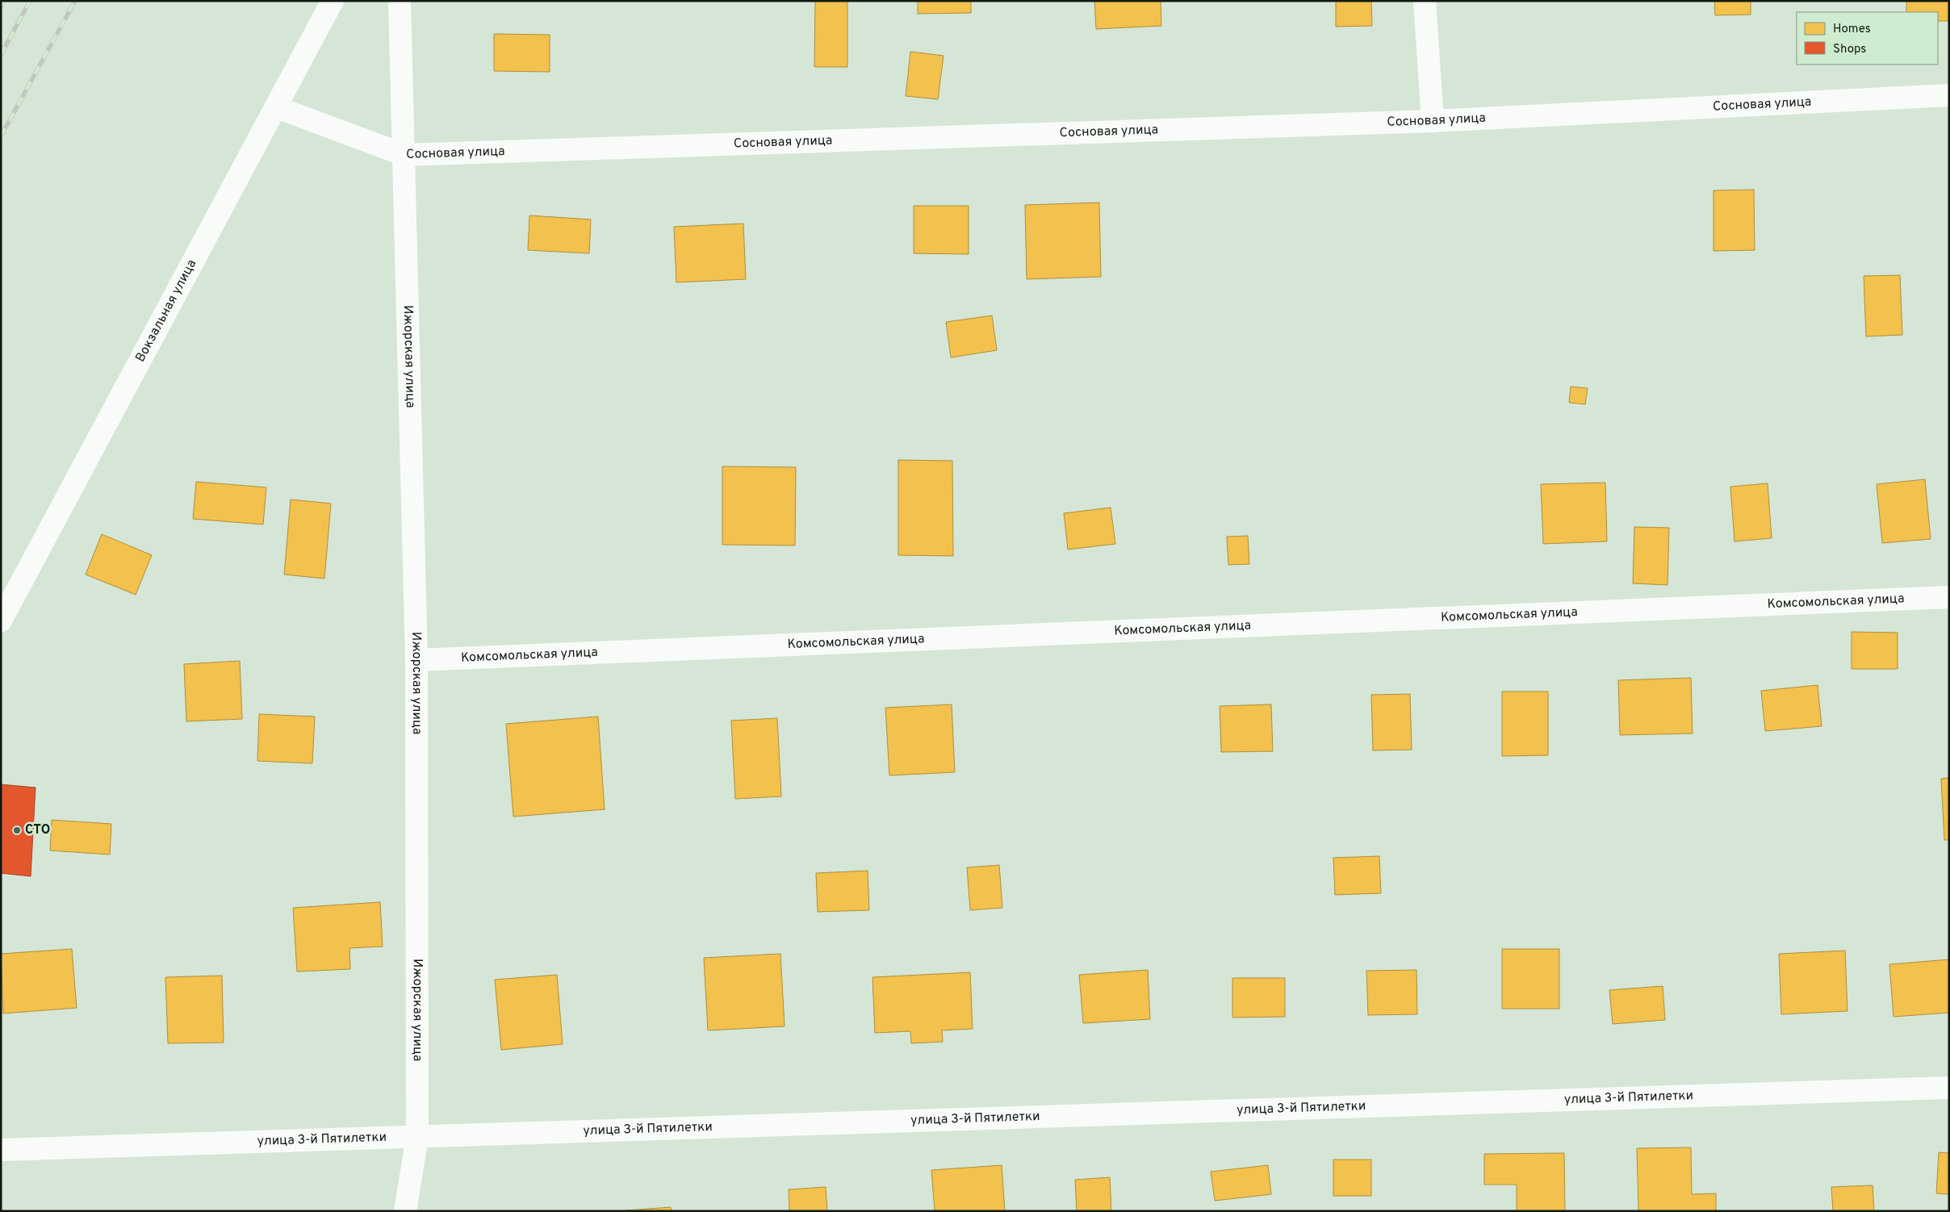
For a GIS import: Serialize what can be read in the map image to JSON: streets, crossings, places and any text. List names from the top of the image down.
{
  "streets": {
    "street": [
      "Сосновая улица",
      "Вокзальная улица",
      "Ижорская улица",
      "Комсомольская улица",
      "улица 3-й Пятилетки"
    ]
  },
  "crossings": [
    ["Сосновая улица", "Вокзальная улица"],
    ["Сосновая улица", "Ижорская улица"],
    ["Ижорская улица", "Комсомольская улица"],
    ["Ижорская улица", "улица 3-й Пятилетки"]
  ],
  "places": ["СТО"],
  "legend": ["Homes", "Shops"]
}
